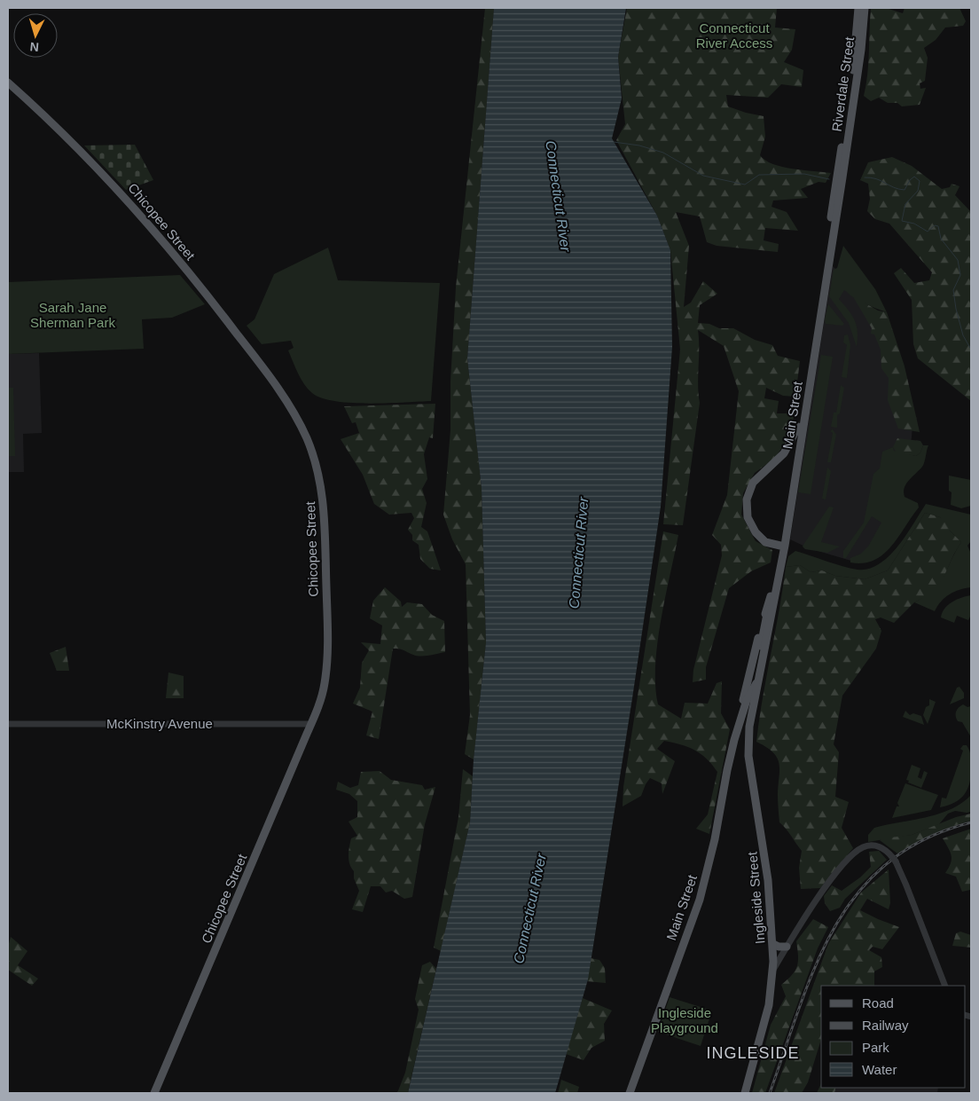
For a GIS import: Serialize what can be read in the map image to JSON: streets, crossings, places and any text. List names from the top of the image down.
{
  "streets": {
    "main road": [
      "Riverdale Street",
      "Chicopee Street",
      "Main Street",
      "Ingleside Street"
    ],
    "street": ["McKinstry Avenue"]
  },
  "crossings": [
    ["Riverdale Street", "Main Street"],
    ["Chicopee Street", "McKinstry Avenue"],
    ["Main Street", "Ingleside Street"]
  ],
  "districts": ["INGLESIDE"],
  "water": ["Connecticut River"],
  "parks": ["Connecticut River Access", "Sarah Jane Sherman Park", "Ingleside Playground"],
  "legend": [
    "Road",
    "Railway",
    "Park",
    "Water"
  ],
  "north": "bottom"
}
